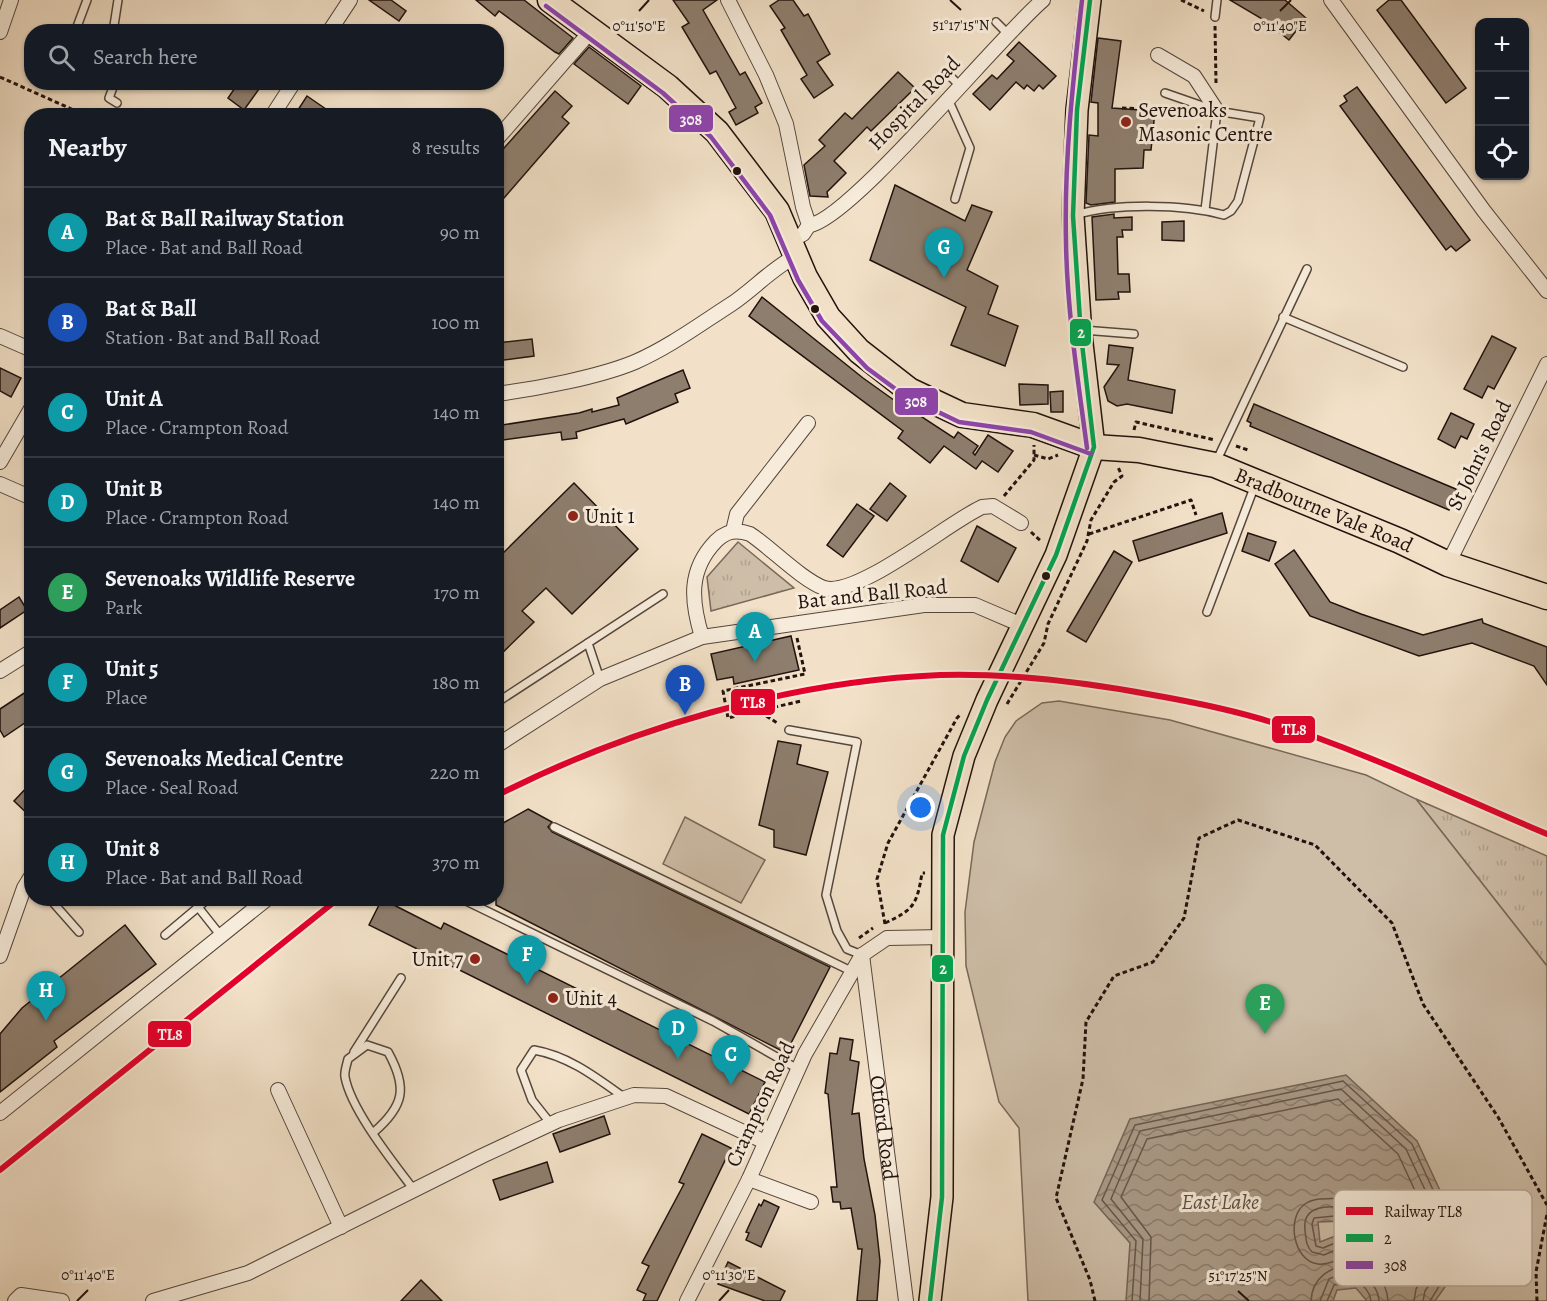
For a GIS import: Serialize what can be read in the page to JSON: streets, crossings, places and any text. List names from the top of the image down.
{
  "streets": {
    "highway": ["Bradbourne Vale Road"],
    "street": [
      "Hospital Road",
      "St John's Road",
      "Bat and Ball Road",
      "Crampton Road",
      "Otford Road"
    ]
  },
  "crossings": [
    ["Hospital Road", "Bradbourne Vale Road"],
    ["St John's Road", "Bradbourne Vale Road"],
    ["Crampton Road", "Otford Road"]
  ],
  "water": ["East Lake"],
  "places": [
    "Sevenoaks Masonic Centre",
    "Unit 1",
    "Unit 7",
    "Unit 4"
  ],
  "lines": ["transit line 2", "transit line 308", "rail line TL8"],
  "legend": ["Railway TL8", "2", "308"],
  "page": {
    "map_buttons": ["+", "−"],
    "search": "Search here",
    "heading": ["Nearby", "8 results"],
    "list": [
      {
        "mark": "A",
        "name": "Bat & Ball Railway Station",
        "note": "Place · Bat and Ball Road",
        "value": "90 m"
      },
      {
        "mark": "B",
        "name": "Bat & Ball",
        "note": "Station · Bat and Ball Road",
        "value": "100 m"
      },
      {
        "mark": "C",
        "name": "Unit A",
        "note": "Place · Crampton Road",
        "value": "140 m"
      },
      {
        "mark": "D",
        "name": "Unit B",
        "note": "Place · Crampton Road",
        "value": "140 m"
      },
      {
        "mark": "E",
        "name": "Sevenoaks Wildlife Reserve",
        "note": "Park",
        "value": "170 m"
      },
      {
        "mark": "F",
        "name": "Unit 5",
        "note": "Place",
        "value": "180 m"
      },
      {
        "mark": "G",
        "name": "Sevenoaks Medical Centre",
        "note": "Place · Seal Road",
        "value": "220 m"
      },
      {
        "mark": "H",
        "name": "Unit 8",
        "note": "Place · Bat and Ball Road",
        "value": "370 m"
      }
    ],
    "pins": [
      "G",
      "A",
      "B",
      "F",
      "H",
      "E",
      "D",
      "C"
    ]
  },
  "coordinates": [
    "51°17'15\"N",
    "0°11'50\"E",
    "0°11'40\"E",
    "0°11'30\"E",
    "51°17'25\"N"
  ]
}
